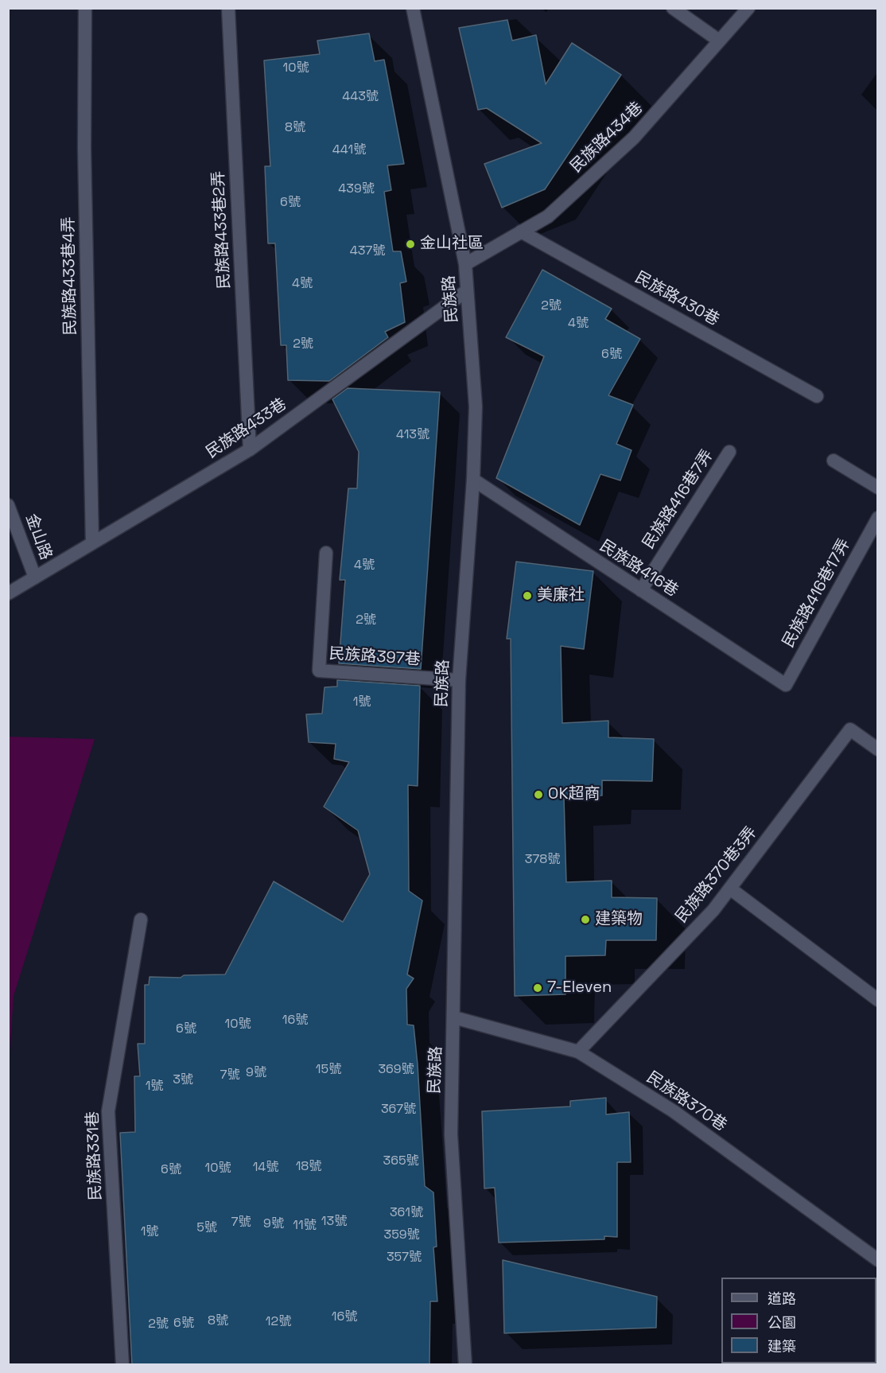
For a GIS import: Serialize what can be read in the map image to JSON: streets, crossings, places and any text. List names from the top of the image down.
{
  "streets": {
    "street": [
      "民族路434巷",
      "民族路433巷2弄",
      "民族路433巷4弄",
      "民族路",
      "民族路430巷",
      "民族路433巷",
      "民族路416巷7弄",
      "金山路",
      "民族路416巷",
      "民族路416巷17弄",
      "民族路397巷",
      "民族路370巷3弄",
      "民族路370巷",
      "民族路331巷"
    ]
  },
  "crossings": [
    ["民族路434巷", "民族路"],
    ["民族路434巷", "民族路430巷"],
    ["民族路433巷2弄", "民族路433巷"],
    ["民族路433巷4弄", "民族路433巷"],
    ["民族路", "民族路433巷"],
    ["民族路", "民族路416巷"],
    ["民族路", "民族路397巷"],
    ["民族路", "民族路370巷"],
    ["民族路433巷", "金山路"],
    ["民族路416巷7弄", "民族路416巷"],
    ["民族路416巷", "民族路416巷17弄"],
    ["民族路370巷3弄", "民族路370巷"]
  ],
  "places": [
    "金山社區",
    "美廉社",
    "OK超商",
    "建築物",
    "7-Eleven"
  ],
  "house_numbers": [
    "10號",
    "443號",
    "8號",
    "441號",
    "439號",
    "6號",
    "437號",
    "4號",
    "2號",
    "4號",
    "2號",
    "6號",
    "413號",
    "4號",
    "2號",
    "1號",
    "378號",
    "16號",
    "10號",
    "6號",
    "15號",
    "369號",
    "9號",
    "7號",
    "3號",
    "1號",
    "367號",
    "365號",
    "18號",
    "14號",
    "10號",
    "6號",
    "361號",
    "13號",
    "7號",
    "9號",
    "11號",
    "5號",
    "1號",
    "359號",
    "357號",
    "16號",
    "8號",
    "12號",
    "6號",
    "2號"
  ],
  "legend": ["道路", "公園", "建築"]
}
